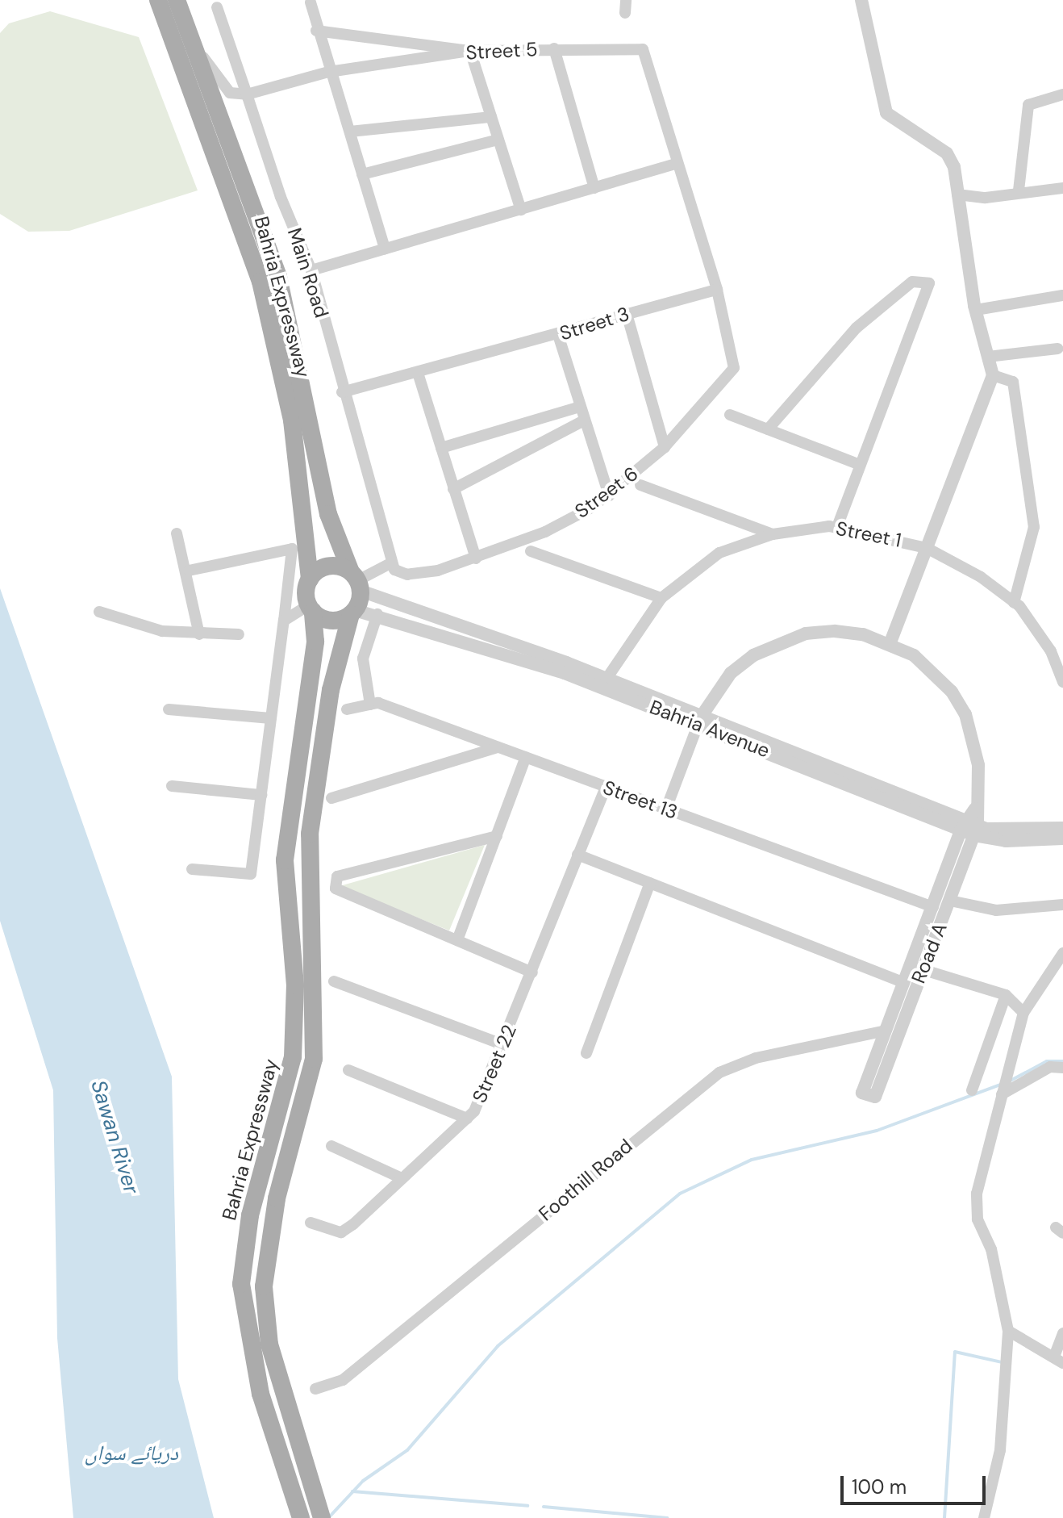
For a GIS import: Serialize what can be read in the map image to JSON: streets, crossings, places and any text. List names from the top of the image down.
{
  "streets": {
    "main road": ["Bahria Expressway"],
    "street": [
      "Street 5",
      "Main Road",
      "Street 3",
      "Street 6",
      "Street 1",
      "Bahria Avenue",
      "Street 13",
      "Road A",
      "Street 22",
      "Foothill Road"
    ]
  },
  "crossings": [
    ["Street 5", "Main Road"],
    ["Main Road", "Street 3"],
    ["Main Road", "Street 6"],
    ["Bahria Expressway", "Bahria Avenue"],
    ["Street 3", "Street 6"],
    ["Street 1", "Bahria Avenue"],
    ["Bahria Avenue", "Road A"],
    ["Street 13", "Road A"],
    ["Street 13", "Street 22"],
    ["Road A", "Foothill Road"]
  ],
  "water": ["Sawan River", "دریائے سواں"],
  "scale_bar": "100 m"
}
